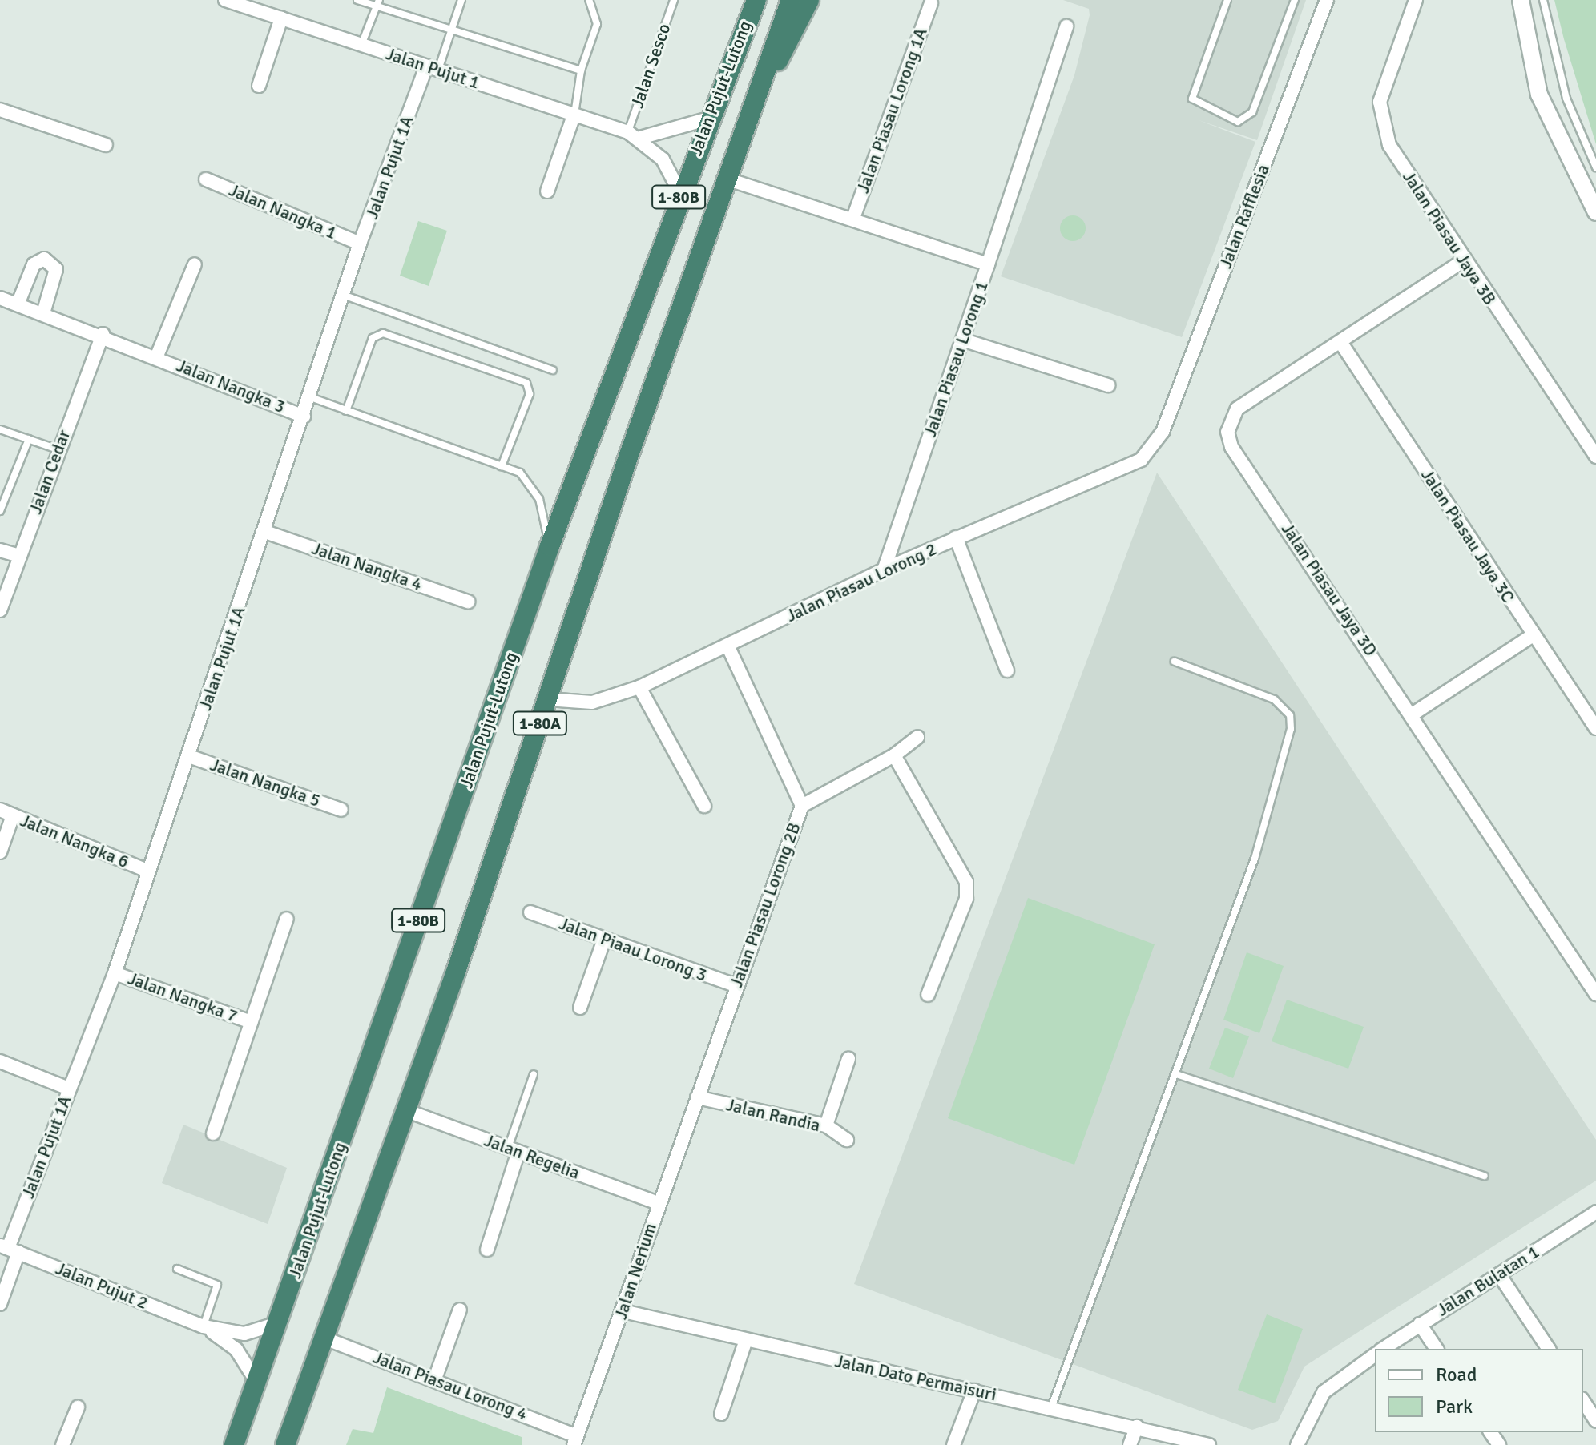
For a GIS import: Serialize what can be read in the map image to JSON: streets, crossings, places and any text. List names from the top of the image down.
{
  "streets": {
    "highway": ["Jalan Pujut-Lutong", "1-80B", "1-80A"],
    "street": [
      "Jalan Pujut 1",
      "Jalan Piasau Lorong 1A",
      "Jalan Pujut 1A",
      "Jalan Nangka 1",
      "Jalan Rafflesia",
      "Jalan Piasau Jaya 3B",
      "Jalan Piasau Lorong 1",
      "Jalan Nangka 3",
      "Jalan Cedar",
      "Jalan Piasau Jaya 3C",
      "Jalan Nangka 4",
      "Jalan Piasau Lorong 2",
      "Jalan Piasau Jaya 3D",
      "Jalan Nangka 5",
      "Jalan Nangka 6",
      "Jalan Piasau Lorong 2B",
      "Jalan Piaau Lorong 3",
      "Jalan Nangka 7",
      "Jalan Randia",
      "Jalan Regelia",
      "Jalan Nerium",
      "Jalan Bulatan 1",
      "Jalan Pujut 2",
      "Jalan Dato Permaisuri",
      "Jalan Piasau Lorong 4"
    ],
    "lane": ["Jalan Sesco"]
  },
  "crossings": [
    ["Jalan Sesco", "Jalan Pujut 1"],
    ["Jalan Pujut 1", "Jalan Pujut-Lutong"],
    ["Jalan Pujut 1", "Jalan Pujut 1A"],
    ["Jalan Pujut-Lutong", "Jalan Piasau Lorong 1"],
    ["Jalan Pujut-Lutong", "Jalan Piasau Lorong 2"],
    ["Jalan Pujut-Lutong", "Jalan Regelia"],
    ["Jalan Pujut-Lutong", "Jalan Pujut 2"],
    ["Jalan Pujut-Lutong", "Jalan Piasau Lorong 4"],
    ["Jalan Piasau Lorong 1A", "Jalan Piasau Lorong 1"],
    ["Jalan Pujut 1A", "Jalan Nangka 1"],
    ["Jalan Pujut 1A", "Jalan Nangka 3"],
    ["Jalan Pujut 1A", "Jalan Nangka 4"],
    ["Jalan Pujut 1A", "Jalan Nangka 5"],
    ["Jalan Pujut 1A", "Jalan Nangka 6"],
    ["Jalan Pujut 1A", "Jalan Nangka 7"],
    ["Jalan Pujut 1A", "Jalan Pujut 2"],
    ["Jalan Rafflesia", "Jalan Piasau Lorong 2"],
    ["Jalan Piasau Jaya 3B", "Jalan Piasau Jaya 3D"],
    ["Jalan Piasau Lorong 1", "Jalan Piasau Lorong 2"],
    ["Jalan Nangka 3", "Jalan Cedar"],
    ["Jalan Piasau Jaya 3C", "Jalan Piasau Jaya 3D"],
    ["Jalan Piasau Lorong 2", "Jalan Piasau Lorong 2B"],
    ["Jalan Piasau Lorong 2B", "Jalan Piaau Lorong 3"],
    ["Jalan Piasau Lorong 2B", "Jalan Randia"],
    ["Jalan Piasau Lorong 2B", "Jalan Nerium"],
    ["Jalan Randia", "Jalan Nerium"],
    ["Jalan Regelia", "Jalan Nerium"],
    ["Jalan Nerium", "Jalan Dato Permaisuri"],
    ["Jalan Nerium", "Jalan Piasau Lorong 4"]
  ],
  "legend": ["Road", "Park"]
}
